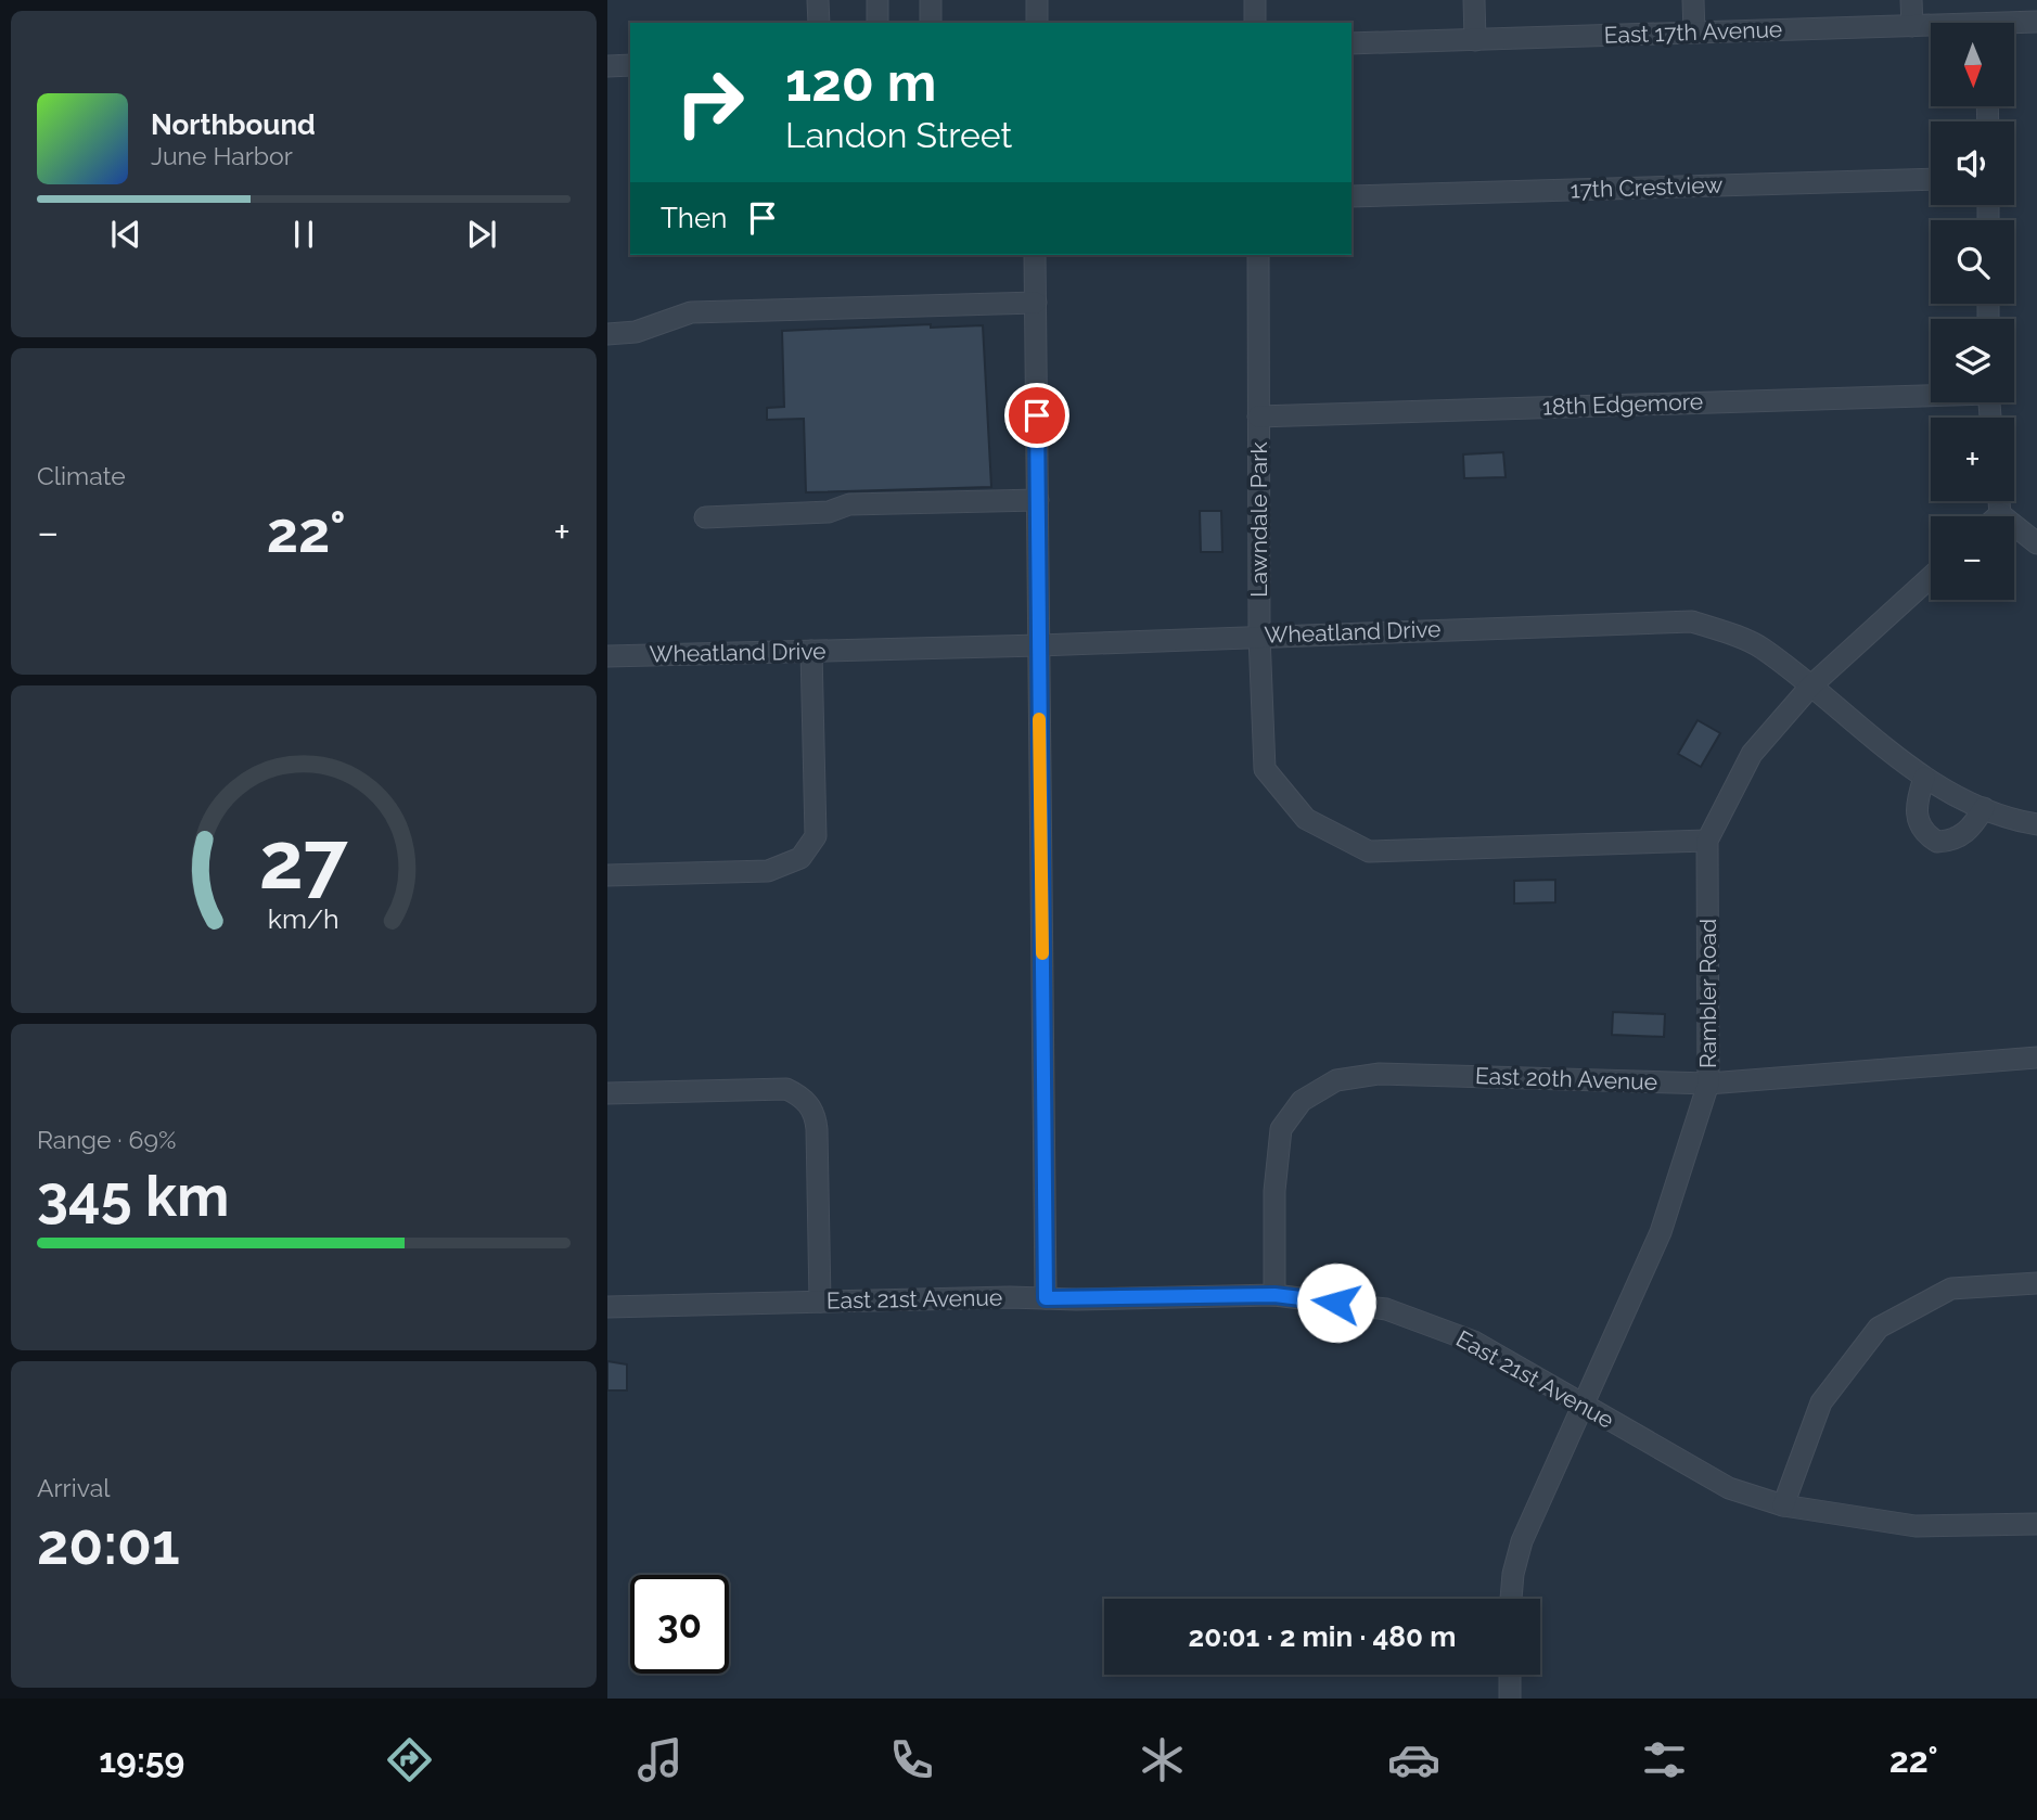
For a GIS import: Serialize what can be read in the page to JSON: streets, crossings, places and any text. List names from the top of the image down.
{
  "streets": {
    "street": [
      "East 17th Avenue",
      "17th Crestview",
      "18th Edgemore",
      "Lawndale Park",
      "Wheatland Drive",
      "Rambler Road",
      "East 20th Avenue",
      "East 21st Avenue"
    ]
  },
  "crossings": [
    ["18th Edgemore", "Lawndale Park"],
    ["Lawndale Park", "Wheatland Drive"],
    ["Lawndale Park", "Rambler Road"],
    ["Wheatland Drive", "Rambler Road"],
    ["Rambler Road", "East 20th Avenue"],
    ["Rambler Road", "East 21st Avenue"],
    ["East 20th Avenue", "East 21st Avenue"]
  ],
  "north": "bottom",
  "page": {
    "map_buttons": ["+", "−"],
    "turn": ["120 m", "Landon Street"],
    "song": ["Northbound", "June Harbor"],
    "then": "Then",
    "tile": [
      "Climate",
      ["Range · 69%", "345 km"],
      ["Arrival", "20:01"]
    ],
    "heat": ["−", "22°", "+"],
    "limit": "30",
    "trip": "20:01 · 2 min · 480 m",
    "tabs": ["19:59", "22°"],
    "gauge": ["27", "km/h"]
  }
}
